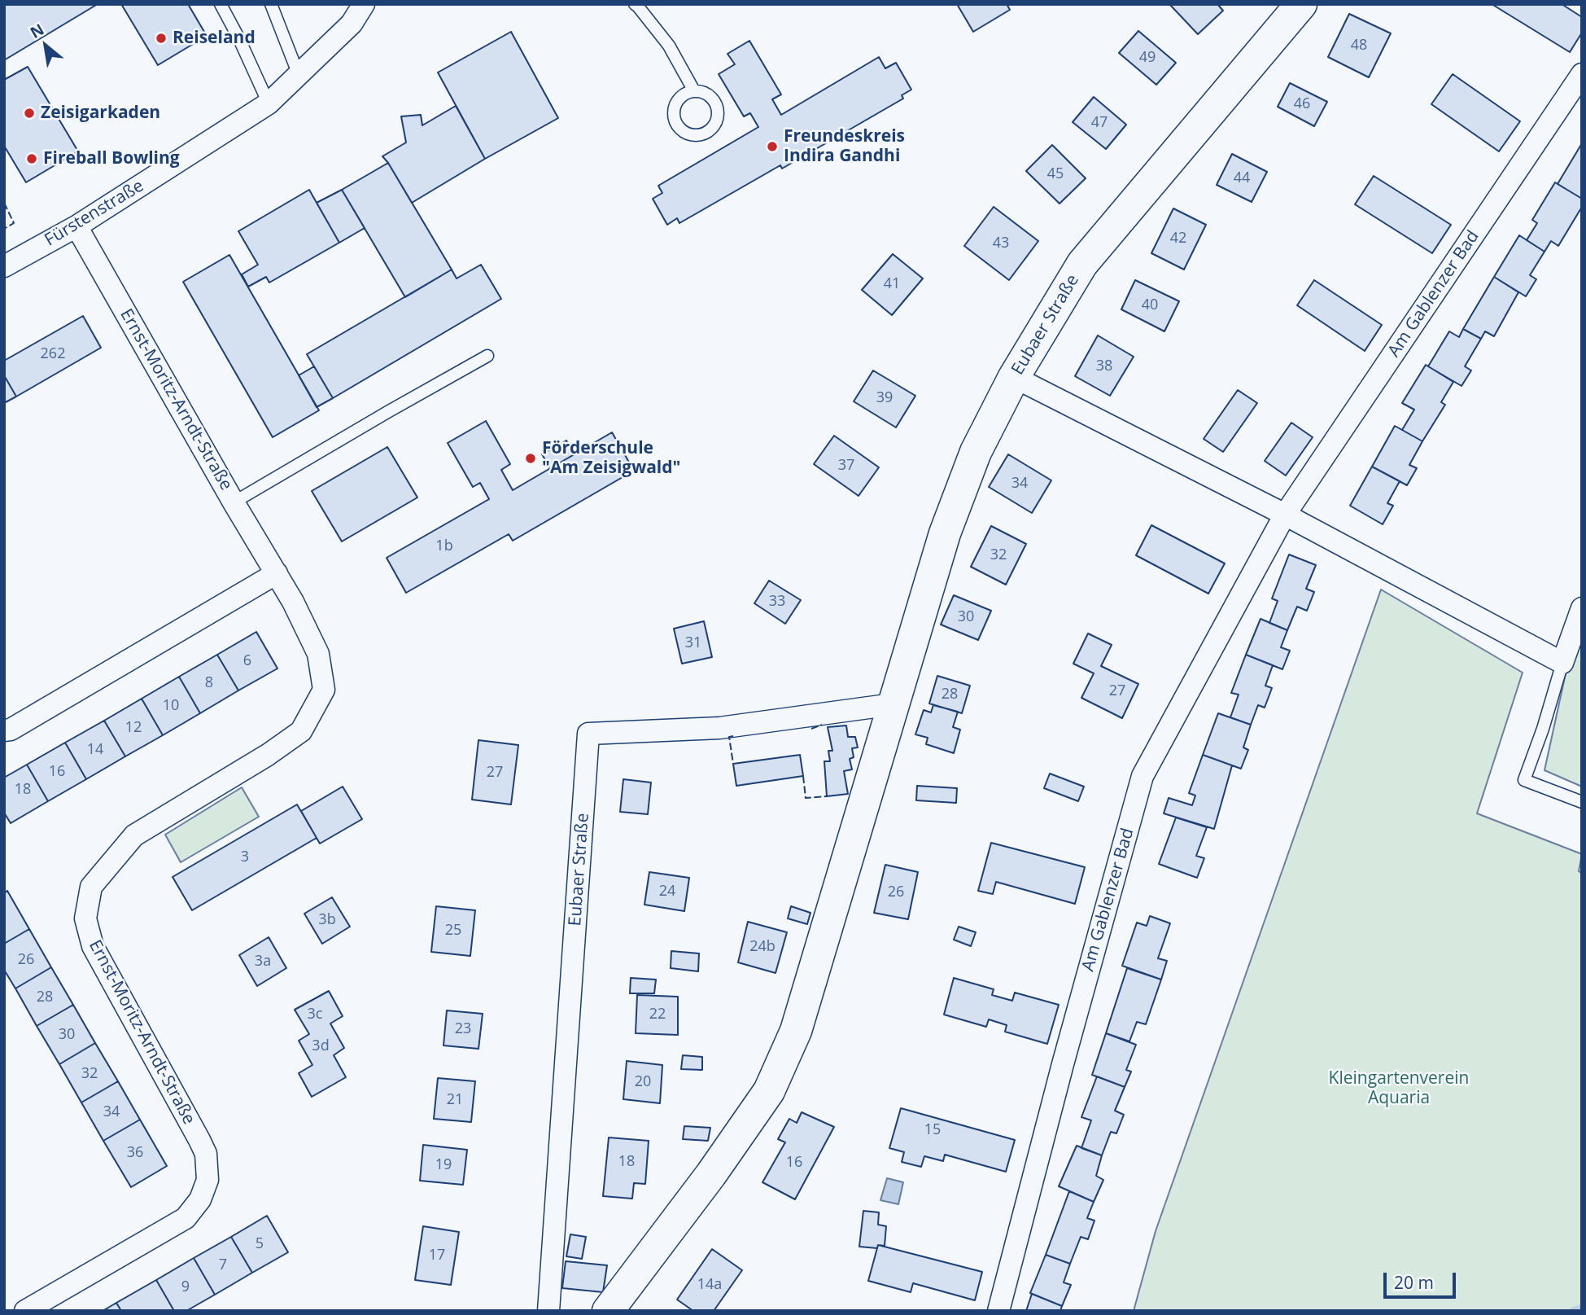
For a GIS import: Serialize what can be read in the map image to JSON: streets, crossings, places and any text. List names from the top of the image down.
{
  "streets": {
    "street": [
      "Fürstenstraße",
      "Am Gablenzer Bad",
      "Eubaer Straße",
      "Ernst-Moritz-Arndt-Straße"
    ]
  },
  "crossings": [
    ["Fürstenstraße", "Ernst-Moritz-Arndt-Straße"]
  ],
  "parks": ["Kleingartenverein Aquaria"],
  "places": [
    "Reiseland",
    "Zeisigarkaden",
    "Freundeskreis Indira Gandhi",
    "Fireball Bowling",
    "Förderschule \"Am Zeisigwald\""
  ],
  "house_numbers": [
    "48",
    "49",
    "46",
    "47",
    "45",
    "44",
    "42",
    "43",
    "41",
    "40",
    "262",
    "38",
    "39",
    "37",
    "34",
    "1b",
    "32",
    "33",
    "30",
    "31",
    "6",
    "8",
    "27",
    "28",
    "10",
    "12",
    "14",
    "16",
    "27",
    "18",
    "3",
    "24",
    "26",
    "3b",
    "25",
    "24b",
    "26",
    "3a",
    "28",
    "3c",
    "22",
    "23",
    "30",
    "3d",
    "32",
    "20",
    "21",
    "34",
    "15",
    "36",
    "18",
    "16",
    "19",
    "5",
    "17",
    "7",
    "14a",
    "9"
  ],
  "scale_bar": "20 m",
  "north": "top left"
}
